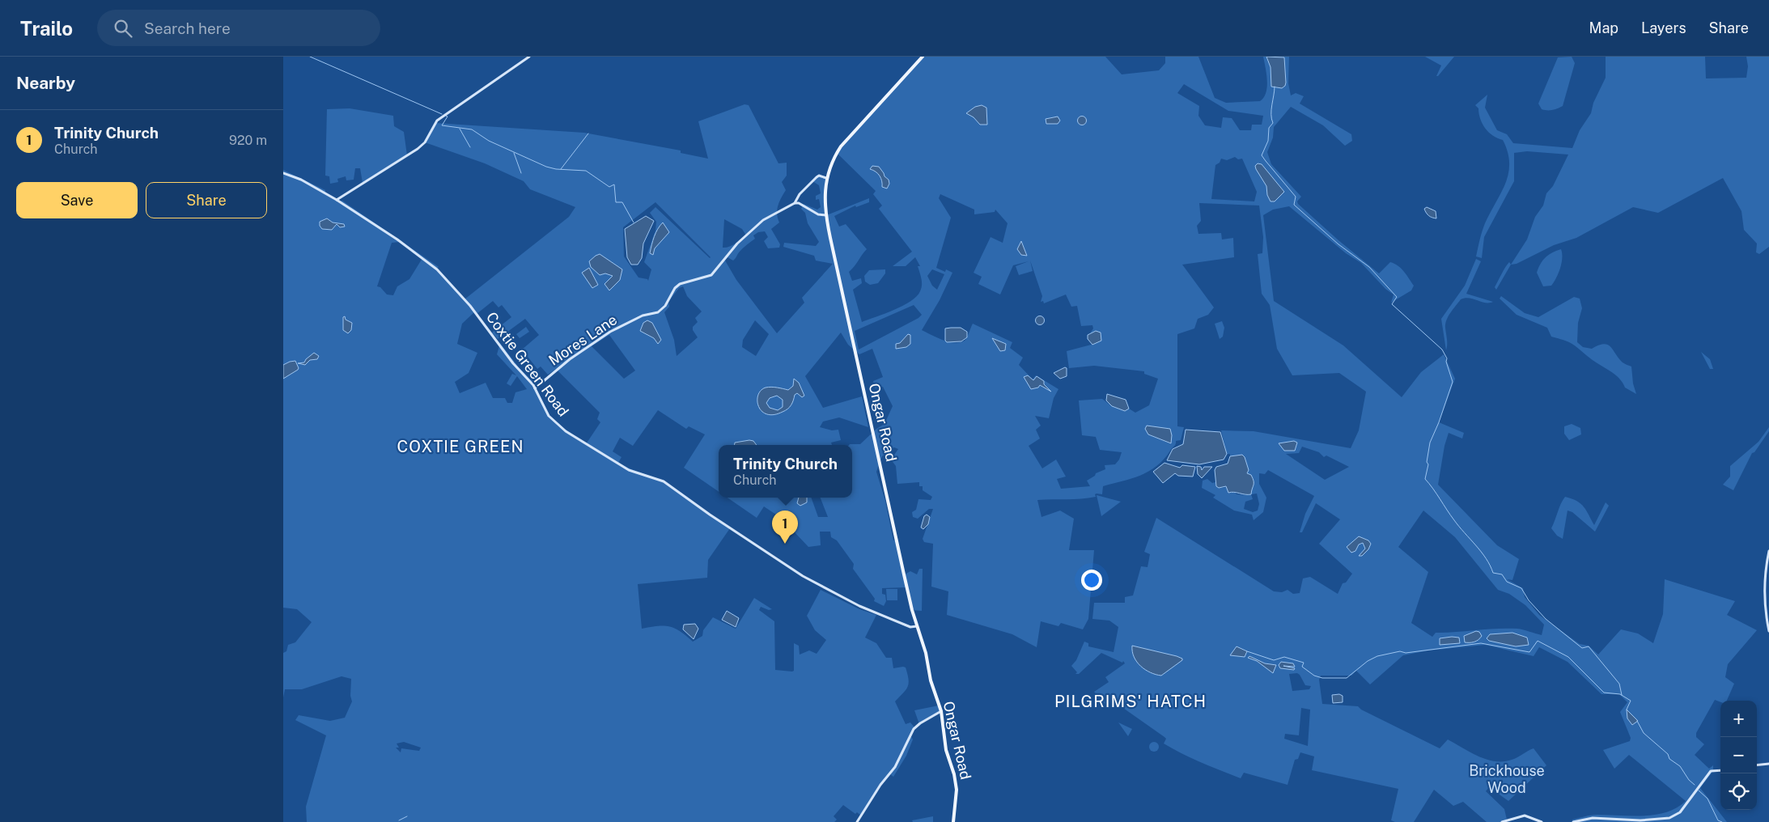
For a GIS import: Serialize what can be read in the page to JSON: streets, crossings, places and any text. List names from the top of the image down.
{
  "streets": {
    "main road": ["Ongar Road"],
    "street": ["Mores Lane", "Coxtie Green Road"]
  },
  "crossings": [
    ["Mores Lane", "Coxtie Green Road"],
    ["Coxtie Green Road", "Ongar Road"]
  ],
  "districts": ["COXTIE GREEN", "PILGRIMS' HATCH"],
  "parks": ["Brickhouse Wood"],
  "page": {
    "header": "Trailo",
    "search": "Search here",
    "nav": ["Map", "Layers", "Share"],
    "heading": "Nearby",
    "list": [
      {
        "mark": "1",
        "name": "Trinity Church",
        "note": "Church",
        "value": "920 m"
      }
    ],
    "buttons": ["Save", "Share"],
    "popup": ["Trinity Church", "Church"],
    "pins": "1",
    "map_buttons": ["+", "−"]
  }
}
